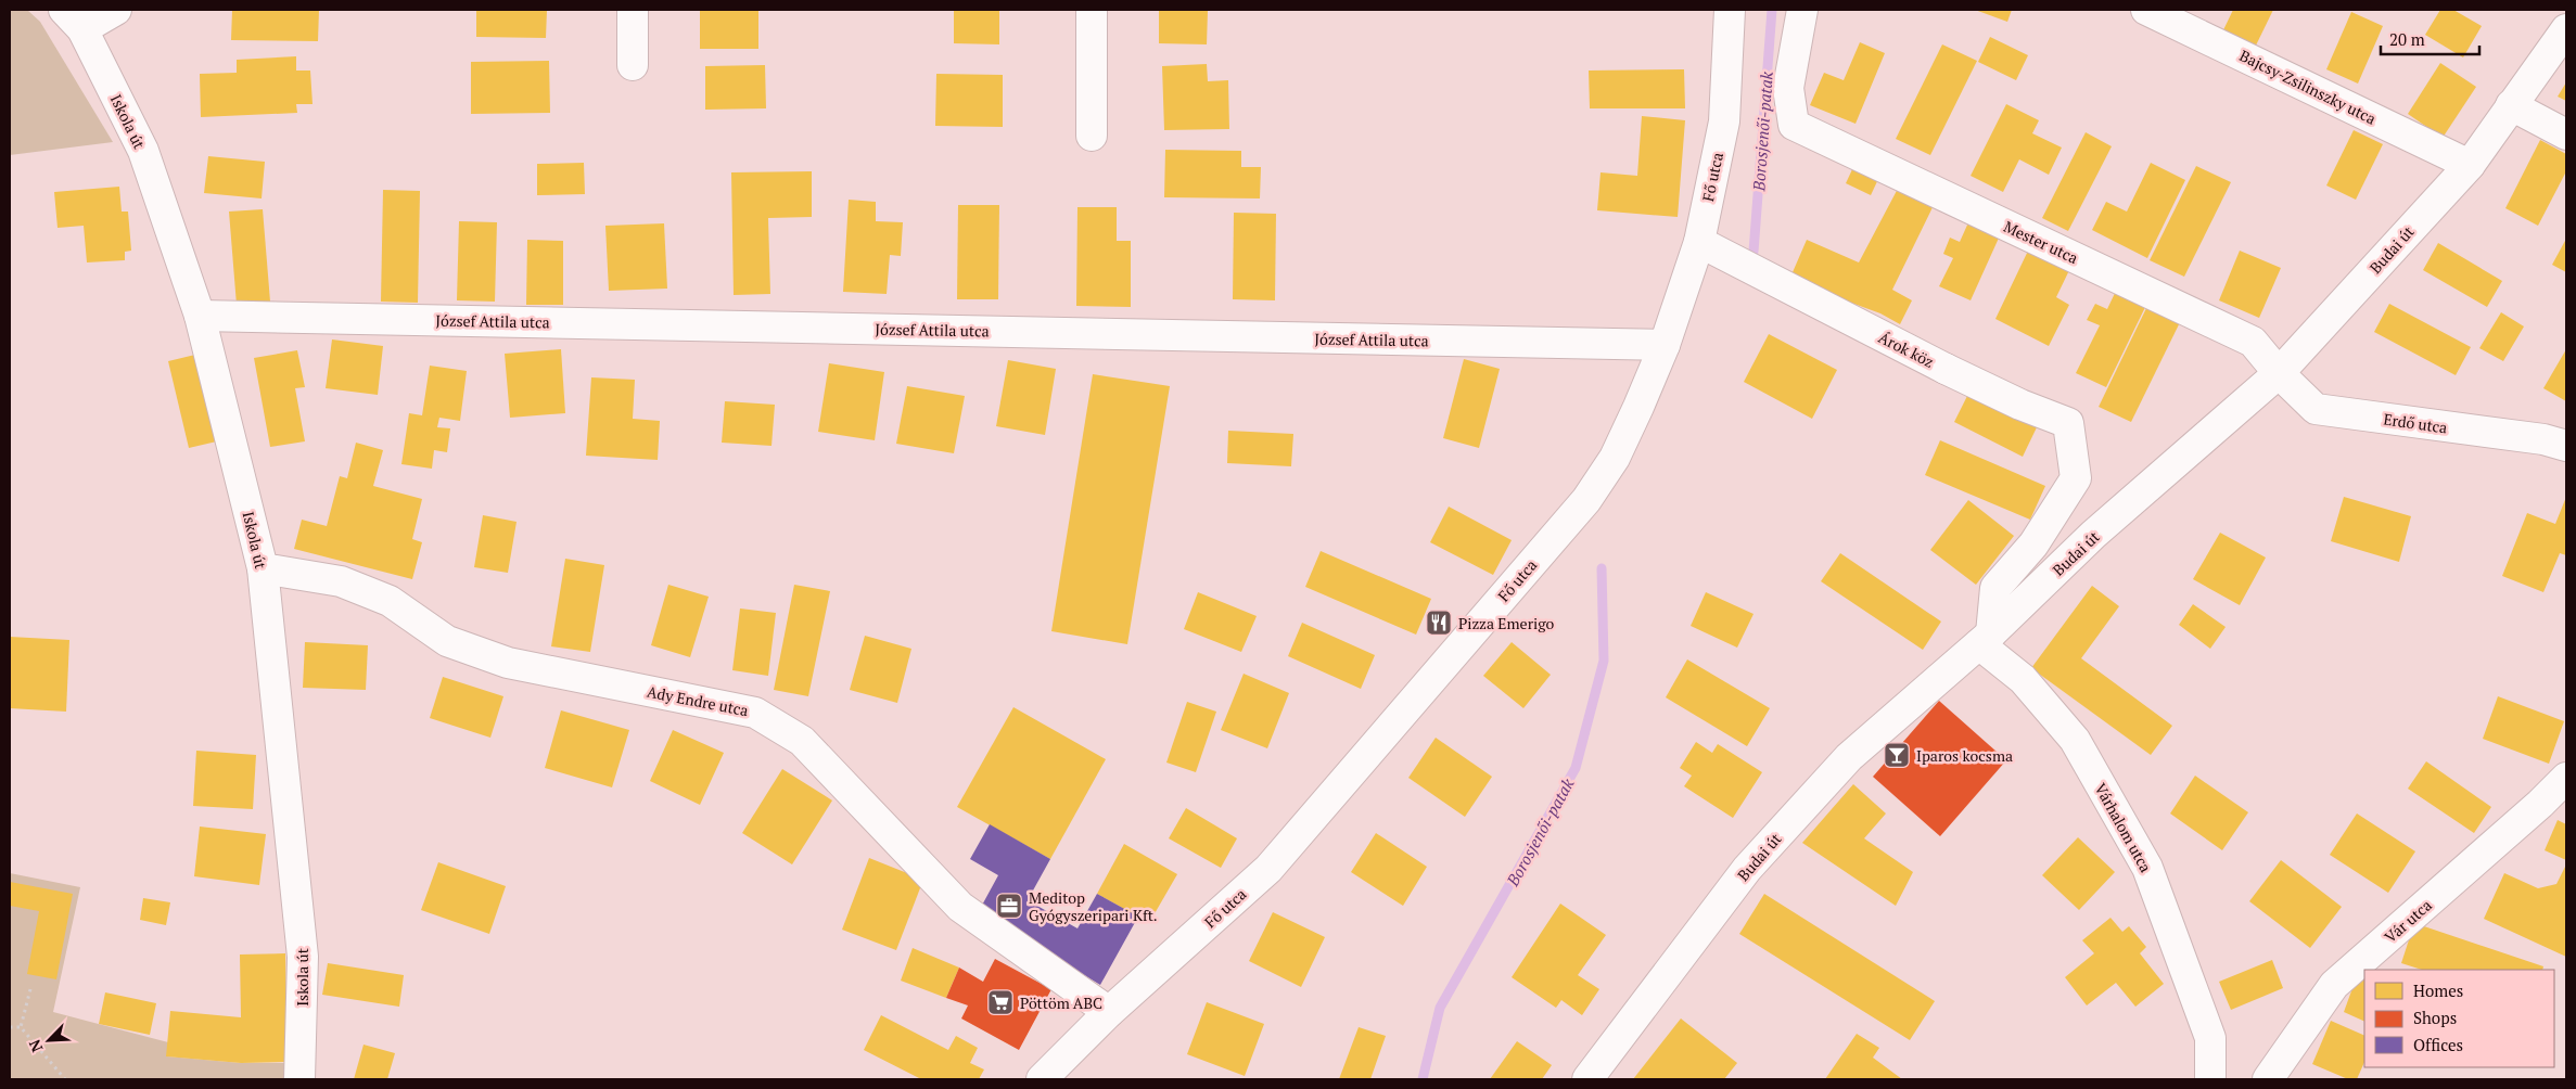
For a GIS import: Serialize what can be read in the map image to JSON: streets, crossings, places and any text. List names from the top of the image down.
{
  "streets": {
    "street": [
      "Bajcsy-Zsilinszky utca",
      "Iskola út",
      "Fő utca",
      "Mester utca",
      "Budai út",
      "József Attila utca",
      "Árok köz",
      "Erdő utca",
      "Ady Endre utca",
      "Várhalom utca",
      "Vár utca"
    ]
  },
  "crossings": [
    ["Bajcsy-Zsilinszky utca", "Budai út"],
    ["Iskola út", "József Attila utca"],
    ["Iskola út", "Ady Endre utca"],
    ["Fő utca", "József Attila utca"],
    ["Fő utca", "Árok köz"],
    ["Fő utca", "Ady Endre utca"],
    ["Mester utca", "Budai út"],
    ["Mester utca", "Erdő utca"],
    ["Budai út", "Árok köz"],
    ["Budai út", "Erdő utca"],
    ["Budai út", "Várhalom utca"],
    ["Árok köz", "Várhalom utca"]
  ],
  "water": ["Borosjenői-patak"],
  "places": {
    "restaurant": ["Pizza Emerigo"],
    "bar": ["Iparos kocsma"],
    "office": ["Meditop Gyógyszeripari Kft."],
    "supermarket": ["Pöttöm ABC"]
  },
  "legend": ["Homes", "Shops", "Offices"],
  "scale_bar": "20 m",
  "north": "bottom left"
}
